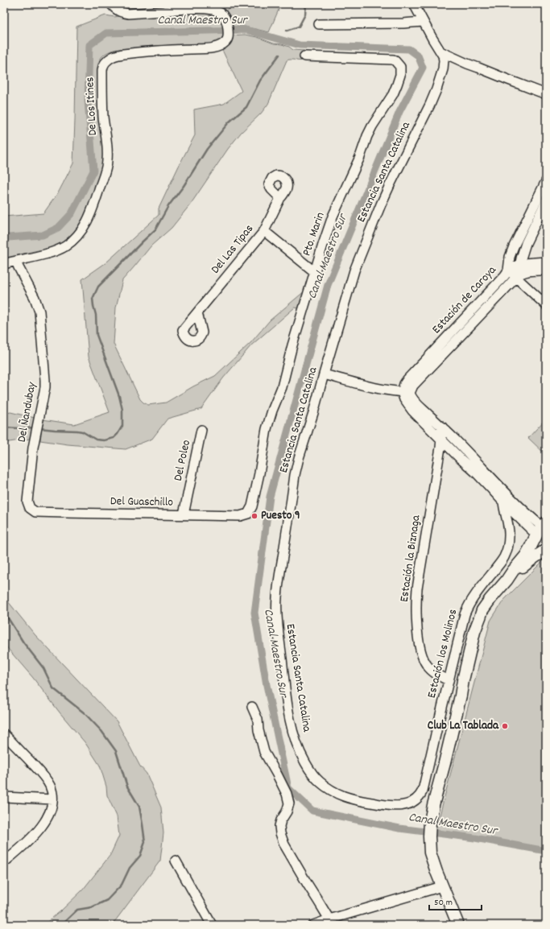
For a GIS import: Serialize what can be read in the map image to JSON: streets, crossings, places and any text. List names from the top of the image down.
{
  "streets": {
    "street": [
      "De Los Itines",
      "Estancia Santa Catalina",
      "Pto. Marin",
      "Del Las Tipas",
      "Estación de Caroya",
      "Del Ñandubay",
      "Del Poleo",
      "Del Guaschillo",
      "Estación la Biznaga",
      "Estación los Molinos"
    ]
  },
  "crossings": [
    ["De Los Itines", "Del Ñandubay"],
    ["Estancia Santa Catalina", "Estación los Molinos"],
    ["Pto. Marin", "Del Guaschillo"],
    ["Del Ñandubay", "Del Guaschillo"],
    ["Del Poleo", "Del Guaschillo"],
    ["Estación la Biznaga", "Estación los Molinos"]
  ],
  "water": ["Canal Maestro Sur"],
  "places": ["Puesto 9", "Club La Tablada"],
  "scale_bar": "50 m"
}
